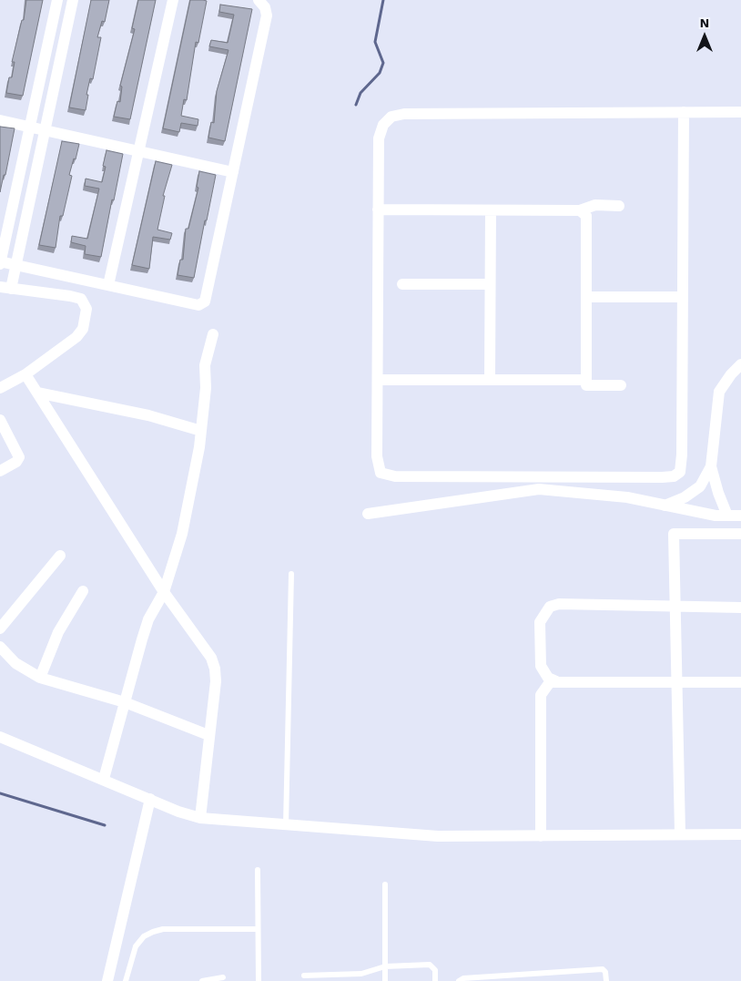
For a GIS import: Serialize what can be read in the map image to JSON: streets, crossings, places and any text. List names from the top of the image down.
{
  "north": "top"
}
